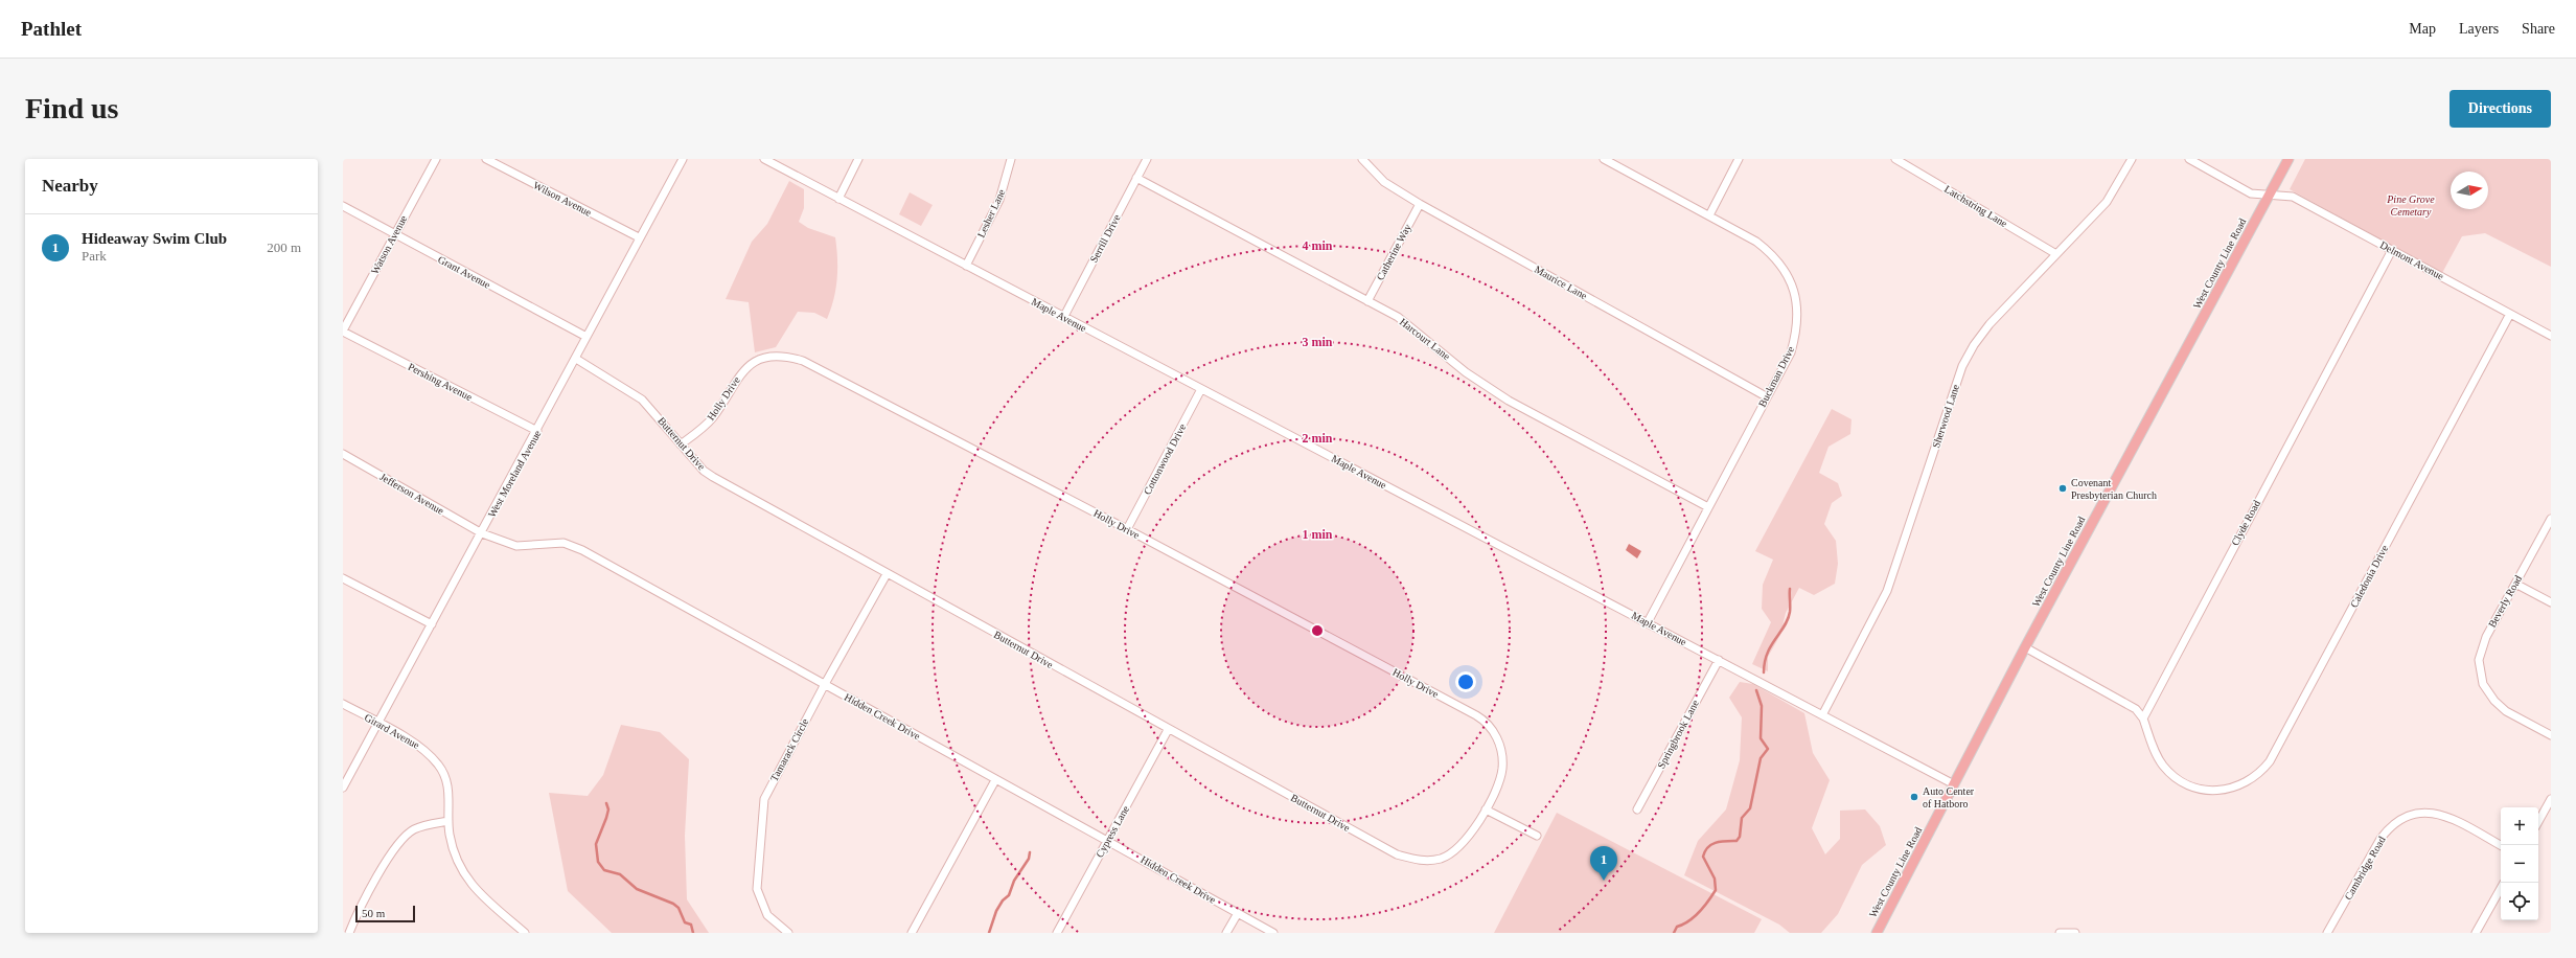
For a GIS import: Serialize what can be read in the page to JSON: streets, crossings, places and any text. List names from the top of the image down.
{
  "streets": {
    "main road": ["West County Line Road"],
    "street": [
      "Wilson Avenue",
      "Latchstring Lane",
      "Lesher Lane",
      "Serrill Drive",
      "Watson Avenue",
      "Catherine Way",
      "Delmont Avenue",
      "Grant Avenue",
      "Maurice Lane",
      "Maple Avenue",
      "Harcourt Lane",
      "Buckman Drive",
      "Pershing Avenue",
      "Holly Drive",
      "Sherwood Lane",
      "Butternut Drive",
      "Cottonwood Drive",
      "West Moreland Avenue",
      "Jefferson Avenue",
      "Clyde Road",
      "Caledonia Drive",
      "Beverly Road",
      "Hidden Creek Drive",
      "Girard Avenue",
      "Springbrook Lane",
      "Tamarack Circle",
      "Cypress Lane",
      "Cambridge Road"
    ]
  },
  "crossings": [
    ["Wilson Avenue", "West Moreland Avenue"],
    ["Latchstring Lane", "Sherwood Lane"],
    ["Lesher Lane", "Maple Avenue"],
    ["Serrill Drive", "Maple Avenue"],
    ["Serrill Drive", "Harcourt Lane"],
    ["Watson Avenue", "Grant Avenue"],
    ["Watson Avenue", "Pershing Avenue"],
    ["Catherine Way", "Maurice Lane"],
    ["Catherine Way", "Harcourt Lane"],
    ["Delmont Avenue", "West County Line Road"],
    ["Delmont Avenue", "Clyde Road"],
    ["Delmont Avenue", "Caledonia Drive"],
    ["West County Line Road", "Maple Avenue"],
    ["Grant Avenue", "West Moreland Avenue"],
    ["Maurice Lane", "Buckman Drive"],
    ["Maple Avenue", "Buckman Drive"],
    ["Maple Avenue", "Sherwood Lane"],
    ["Maple Avenue", "Cottonwood Drive"],
    ["Maple Avenue", "Springbrook Lane"],
    ["Harcourt Lane", "Buckman Drive"],
    ["Pershing Avenue", "West Moreland Avenue"],
    ["Holly Drive", "Butternut Drive"],
    ["Holly Drive", "Cottonwood Drive"],
    ["Butternut Drive", "West Moreland Avenue"],
    ["Butternut Drive", "Tamarack Circle"],
    ["Butternut Drive", "Cypress Lane"],
    ["West Moreland Avenue", "Jefferson Avenue"],
    ["West Moreland Avenue", "Hidden Creek Drive"],
    ["West Moreland Avenue", "Girard Avenue"],
    ["Jefferson Avenue", "Hidden Creek Drive"],
    ["Clyde Road", "Caledonia Drive"],
    ["Hidden Creek Drive", "Tamarack Circle"],
    ["Hidden Creek Drive", "Cypress Lane"]
  ],
  "parks": ["Pine Grove Cemetary"],
  "places": ["Covenant Presbyterian Church", "Auto Center of Hatboro"],
  "scale_bar": "50 m",
  "north": "right",
  "page": {
    "header": "Pathlet",
    "nav": ["Map", "Layers", "Share"],
    "buttons": "Directions",
    "title": "Find us",
    "heading": "Nearby",
    "list": [
      {
        "mark": "1",
        "name": "Hideaway Swim Club",
        "note": "Park",
        "value": "200 m"
      }
    ],
    "map_buttons": ["+", "−"],
    "pins": "1",
    "scale": "50 m"
  },
  "rings": [
    "4 min",
    "3 min",
    "2 min",
    "1 min"
  ]
}
